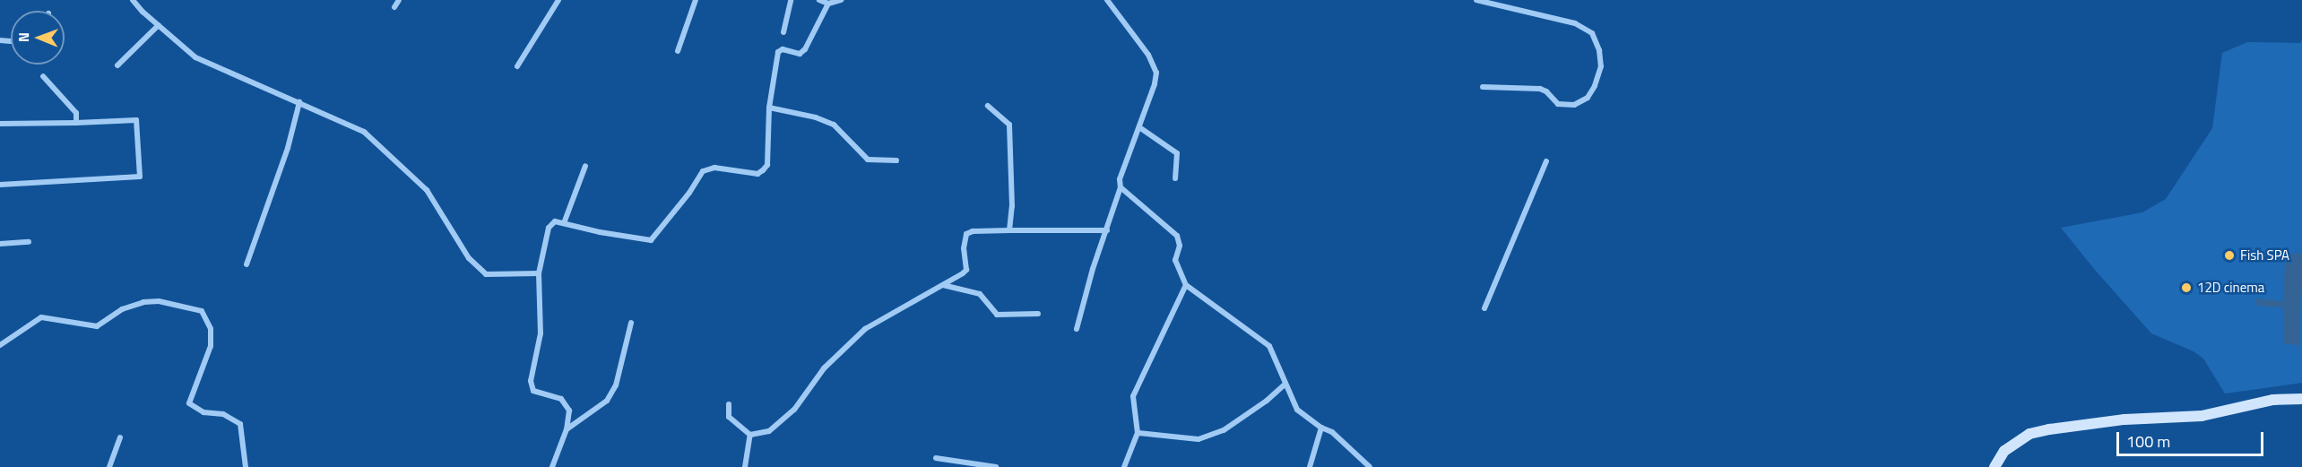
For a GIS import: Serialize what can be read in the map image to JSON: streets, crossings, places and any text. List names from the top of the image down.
{
  "places": ["Fish SPA", "12D cinema"],
  "scale_bar": "100 m",
  "north": "left"
}
